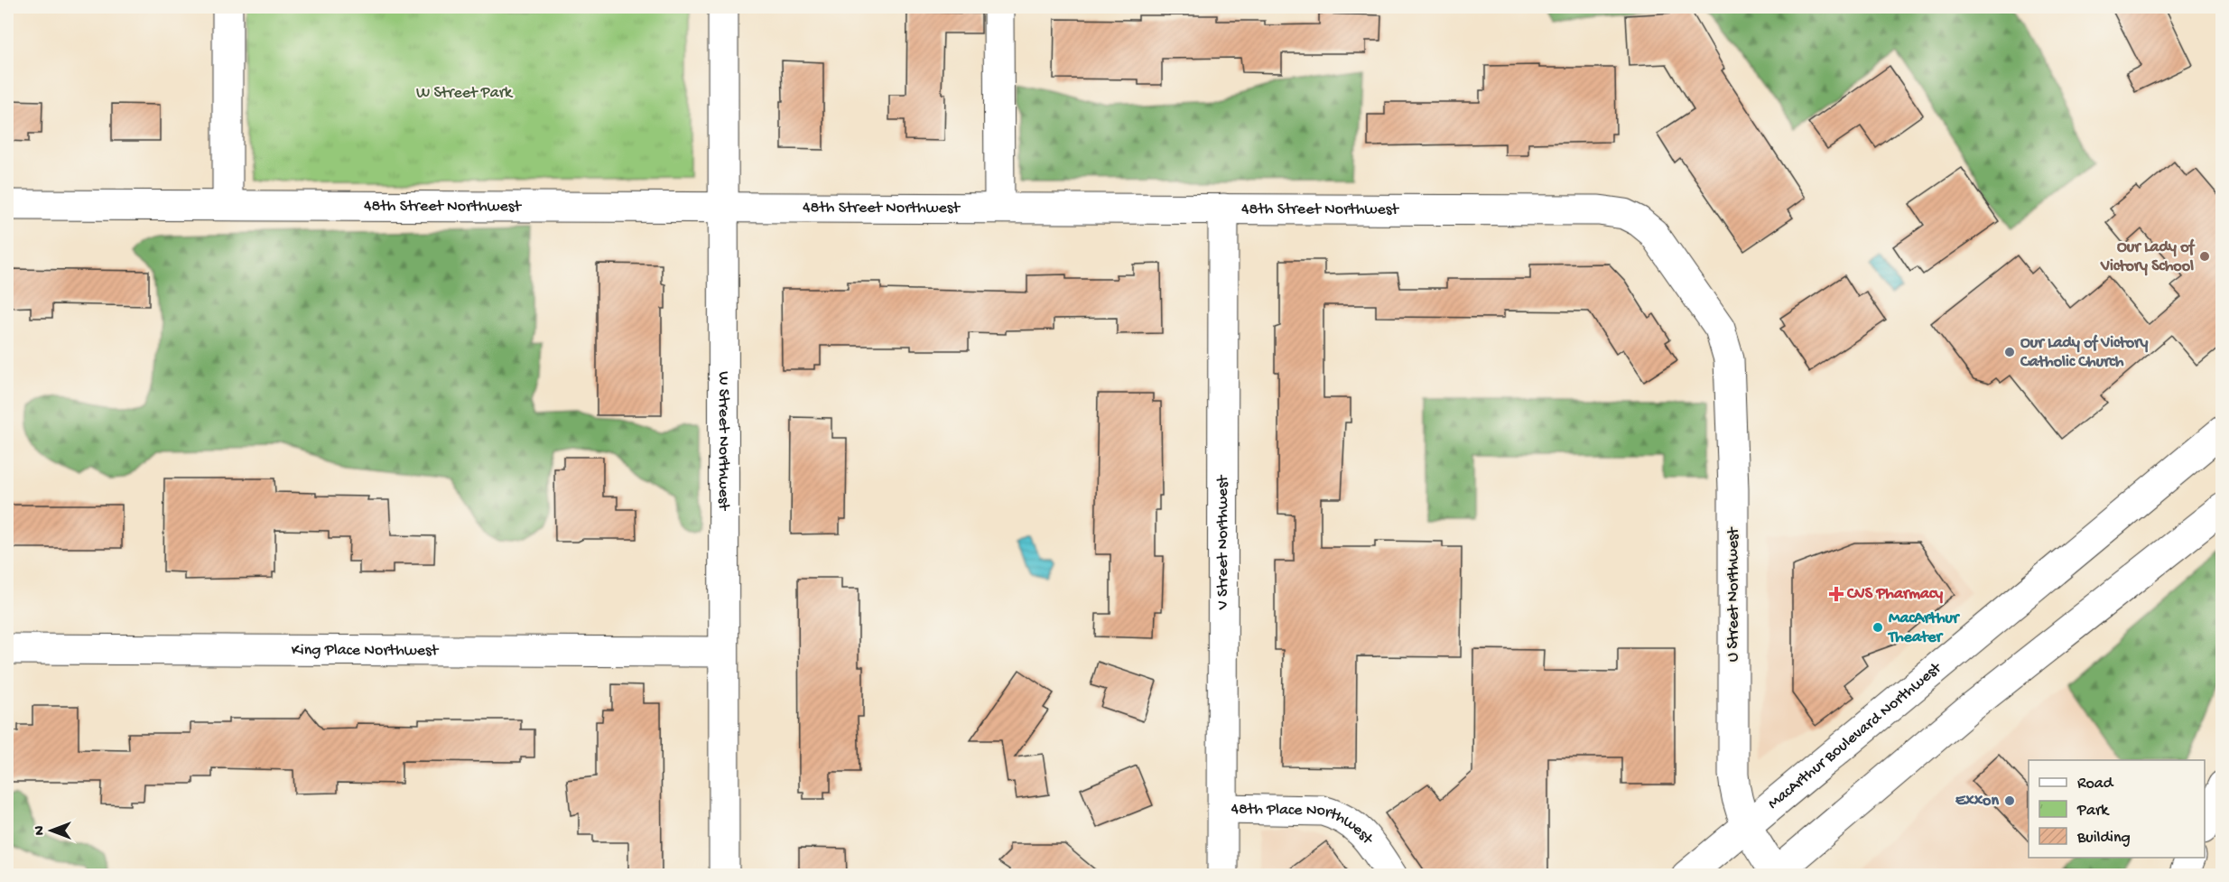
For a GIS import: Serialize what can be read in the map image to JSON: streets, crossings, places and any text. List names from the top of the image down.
{
  "streets": {
    "street": [
      "48th Street Northwest",
      "W Street Northwest",
      "V Street Northwest",
      "U Street Northwest",
      "King Place Northwest",
      "MacArthur Boulevard Northwest",
      "48th Place Northwest"
    ]
  },
  "crossings": [
    ["48th Street Northwest", "W Street Northwest"],
    ["48th Street Northwest", "V Street Northwest"],
    ["48th Street Northwest", "U Street Northwest"],
    ["W Street Northwest", "King Place Northwest"],
    ["V Street Northwest", "48th Place Northwest"],
    ["U Street Northwest", "MacArthur Boulevard Northwest"]
  ],
  "parks": ["W Street Park"],
  "places": {
    "other": [
      "Our Lady of Victory School",
      "Our Lady of Victory Catholic Church",
      "MacArthur Theater",
      "Exxon"
    ],
    "health": ["CVS Pharmacy"]
  },
  "legend": ["Road", "Park", "Building"],
  "north": "left"
}
